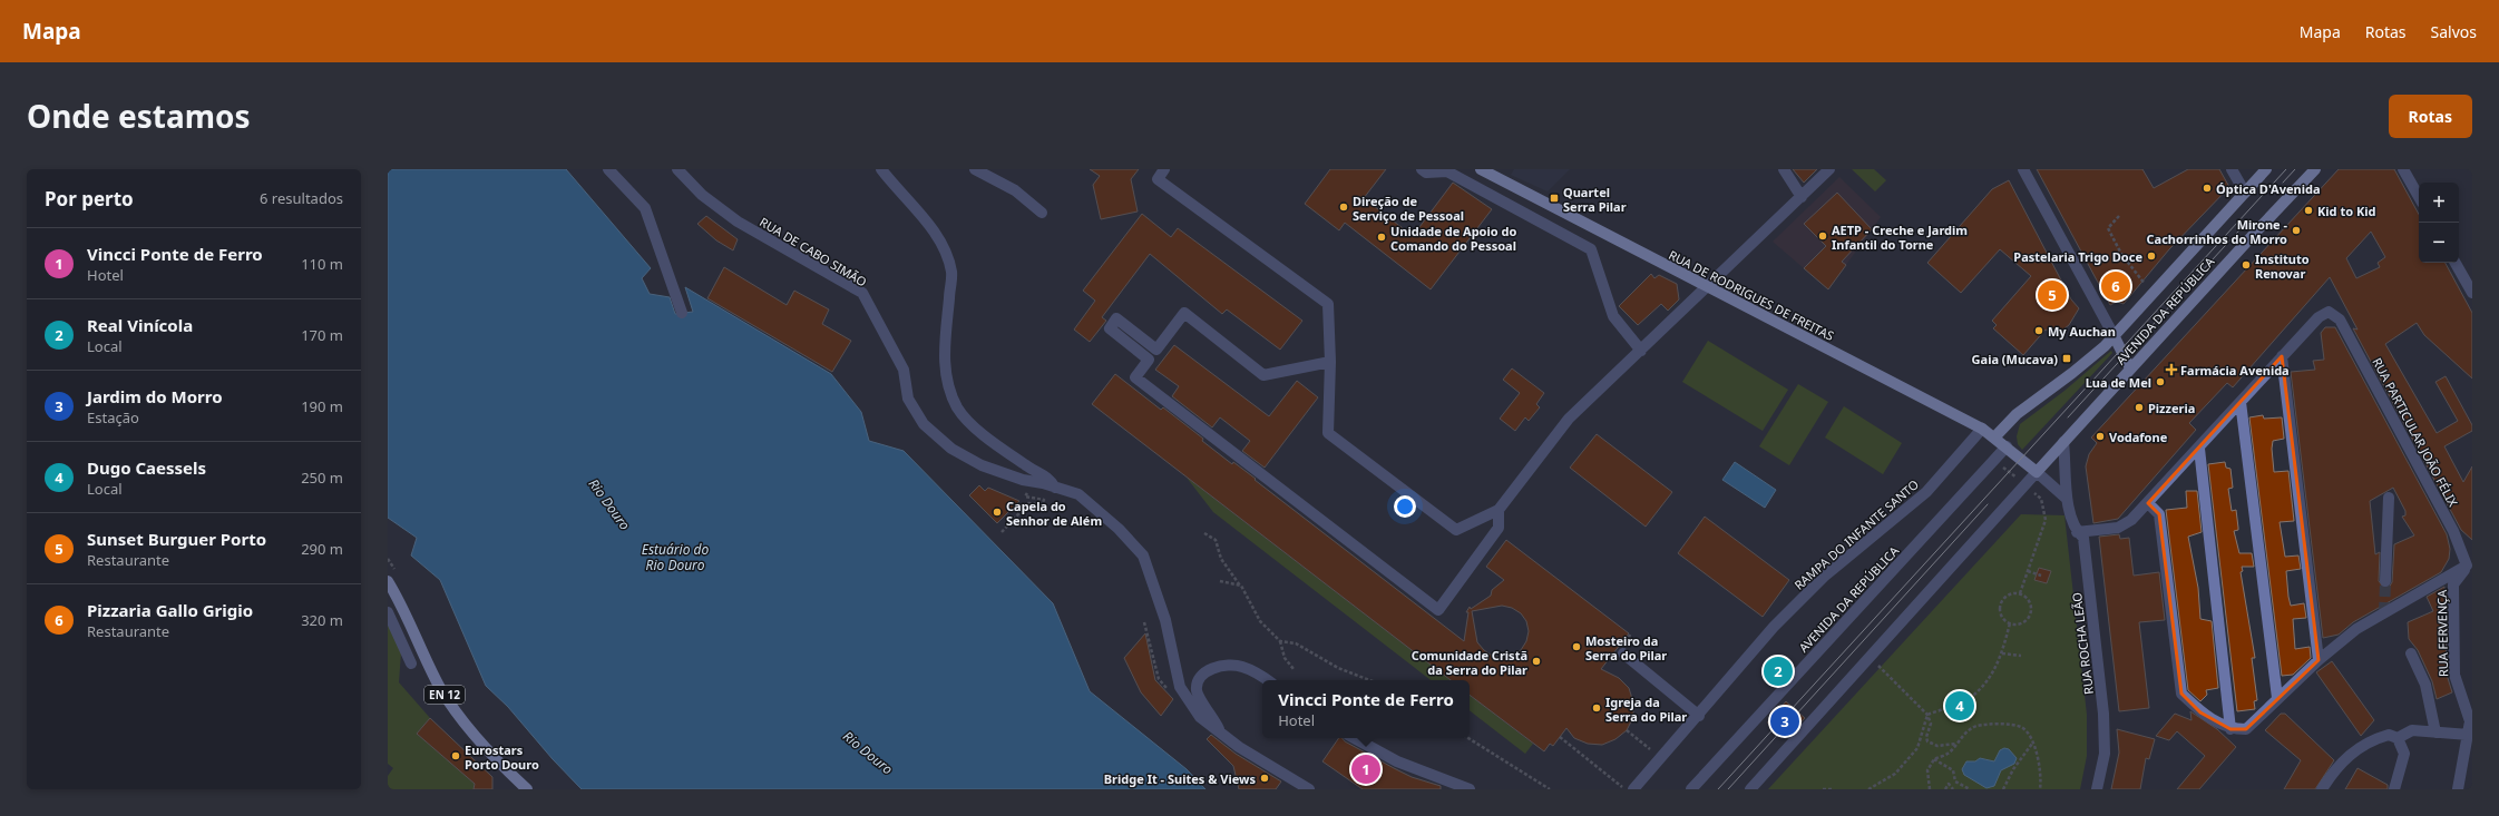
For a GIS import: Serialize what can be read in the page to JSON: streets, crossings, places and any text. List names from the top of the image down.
{
  "streets": {
    "main road": ["RUA DE RODRIGUES DE FREITAS", "AVENIDA DA REPÚBLICA", "EN 12"],
    "street": [
      "RUA DE CABO SIMÃO",
      "RUA PARTICULAR JOÃO FÉLIX",
      "RAMPA DO INFANTE SANTO",
      "RUA FERVENÇA",
      "RUA ROCHA LEÃO"
    ]
  },
  "crossings": [
    ["RUA DE RODRIGUES DE FREITAS", "AVENIDA DA REPÚBLICA"],
    ["RUA DE RODRIGUES DE FREITAS", "RAMPA DO INFANTE SANTO"],
    ["AVENIDA DA REPÚBLICA", "RUA ROCHA LEÃO"],
    ["RUA PARTICULAR JOÃO FÉLIX", "RUA FERVENÇA"],
    ["RUA PARTICULAR JOÃO FÉLIX", "RUA ROCHA LEÃO"]
  ],
  "water": ["Rio Douro", "Estuário do Rio Douro"],
  "places": {
    "other": [
      "Óptica D'Avenida",
      "Direção de Serviço de Pessoal",
      "Kid to Kid",
      "Mirone - Cachorrinhos do Morro",
      "AETP - Creche e Jardim Infantil do Torne",
      "Unidade de Apoio do Comando do Pessoal",
      "Pastelaria Trigo Doce",
      "Instituto Renovar",
      "My Auchan",
      "Lua de Mel",
      "Pizzeria",
      "Vodafone",
      "Capela do Senhor de Além",
      "Mosteiro da Serra do Pilar",
      "Comunidade Cristã da Serra do Pilar",
      "Igreja da Serra do Pilar",
      "Eurostars Porto Douro",
      "Bridge It - Suites & Views"
    ],
    "transit": ["Quartel Serra Pilar", "Gaia (Mucava)"],
    "health": ["Farmácia Avenida"]
  },
  "page": {
    "header": "Mapa",
    "nav": ["Mapa", "Rotas", "Salvos"],
    "title": "Onde estamos",
    "buttons": "Rotas",
    "heading": ["Por perto", "6 resultados"],
    "map_buttons": ["+", "−"],
    "list": [
      {
        "mark": "1",
        "name": "Vincci Ponte de Ferro",
        "note": "Hotel",
        "value": "110 m"
      },
      {
        "mark": "2",
        "name": "Real Vinícola",
        "note": "Local",
        "value": "170 m"
      },
      {
        "mark": "3",
        "name": "Jardim do Morro",
        "note": "Estação",
        "value": "190 m"
      },
      {
        "mark": "4",
        "name": "Dugo Caessels",
        "note": "Local",
        "value": "250 m"
      },
      {
        "mark": "5",
        "name": "Sunset Burguer Porto",
        "note": "Restaurante",
        "value": "290 m"
      },
      {
        "mark": "6",
        "name": "Pizzaria Gallo Grigio",
        "note": "Restaurante",
        "value": "320 m"
      }
    ],
    "pins": [
      "6",
      "5",
      "2",
      "4",
      "3",
      "1"
    ],
    "popup": ["Vincci Ponte de Ferro", "Hotel"]
  }
}
